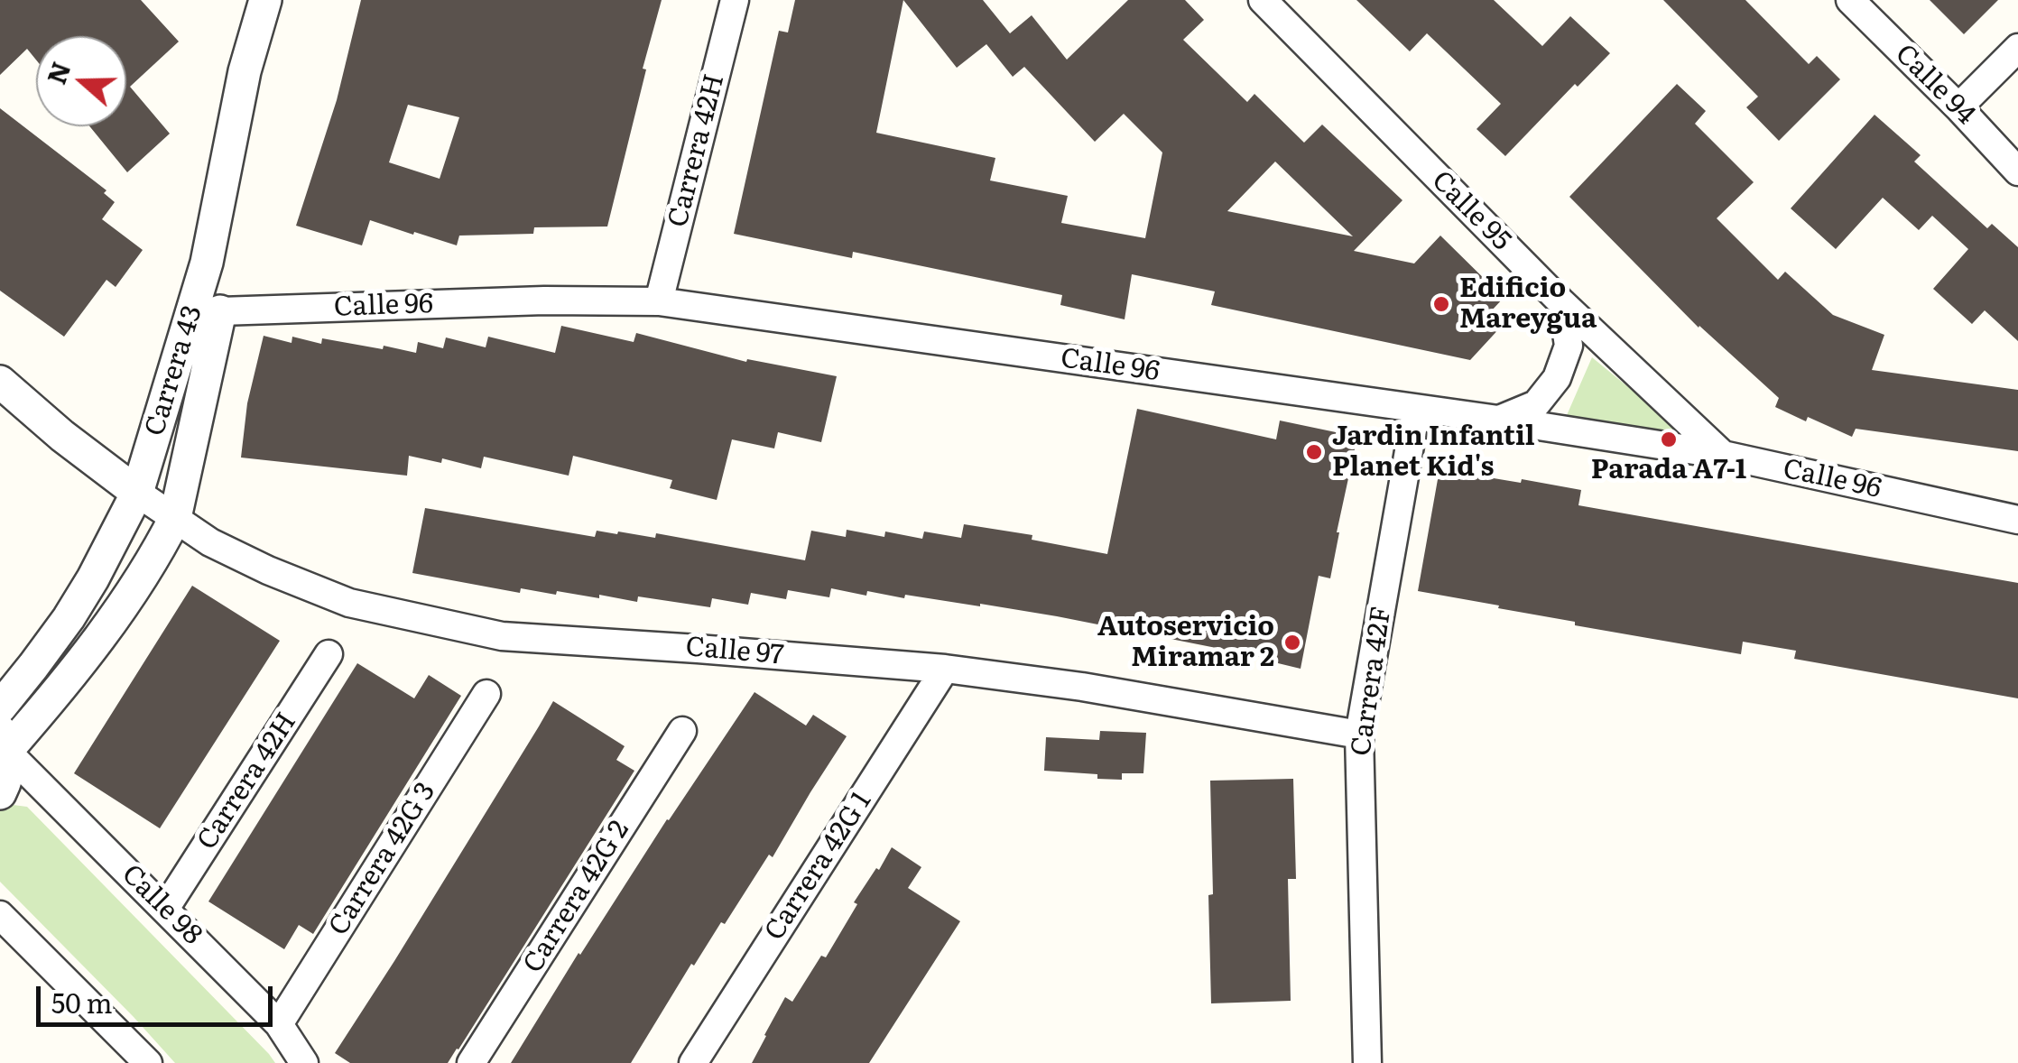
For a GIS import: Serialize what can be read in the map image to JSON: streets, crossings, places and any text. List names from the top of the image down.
{
  "streets": {
    "street": [
      "Calle 94",
      "Carrera 42H",
      "Calle 95",
      "Calle 96",
      "Carrera 43",
      "Calle 97",
      "Carrera 42F",
      "Carrera 42G 3",
      "Carrera 42G 1",
      "Carrera 42G 2",
      "Calle 98"
    ]
  },
  "crossings": [
    ["Carrera 42H", "Calle 96"],
    ["Carrera 42H", "Calle 98"],
    ["Calle 95", "Calle 96"],
    ["Calle 96", "Carrera 43"],
    ["Calle 96", "Carrera 42F"],
    ["Carrera 43", "Calle 97"],
    ["Carrera 43", "Calle 98"],
    ["Calle 97", "Carrera 42F"],
    ["Calle 97", "Carrera 42G 1"],
    ["Carrera 42G 3", "Calle 98"]
  ],
  "places": [
    "Edificio Mareygua",
    "Parada A7-1",
    "Jardin Infantil Planet Kid's",
    "Autoservicio Miramar 2"
  ],
  "scale_bar": "50 m",
  "north": "left"
}
